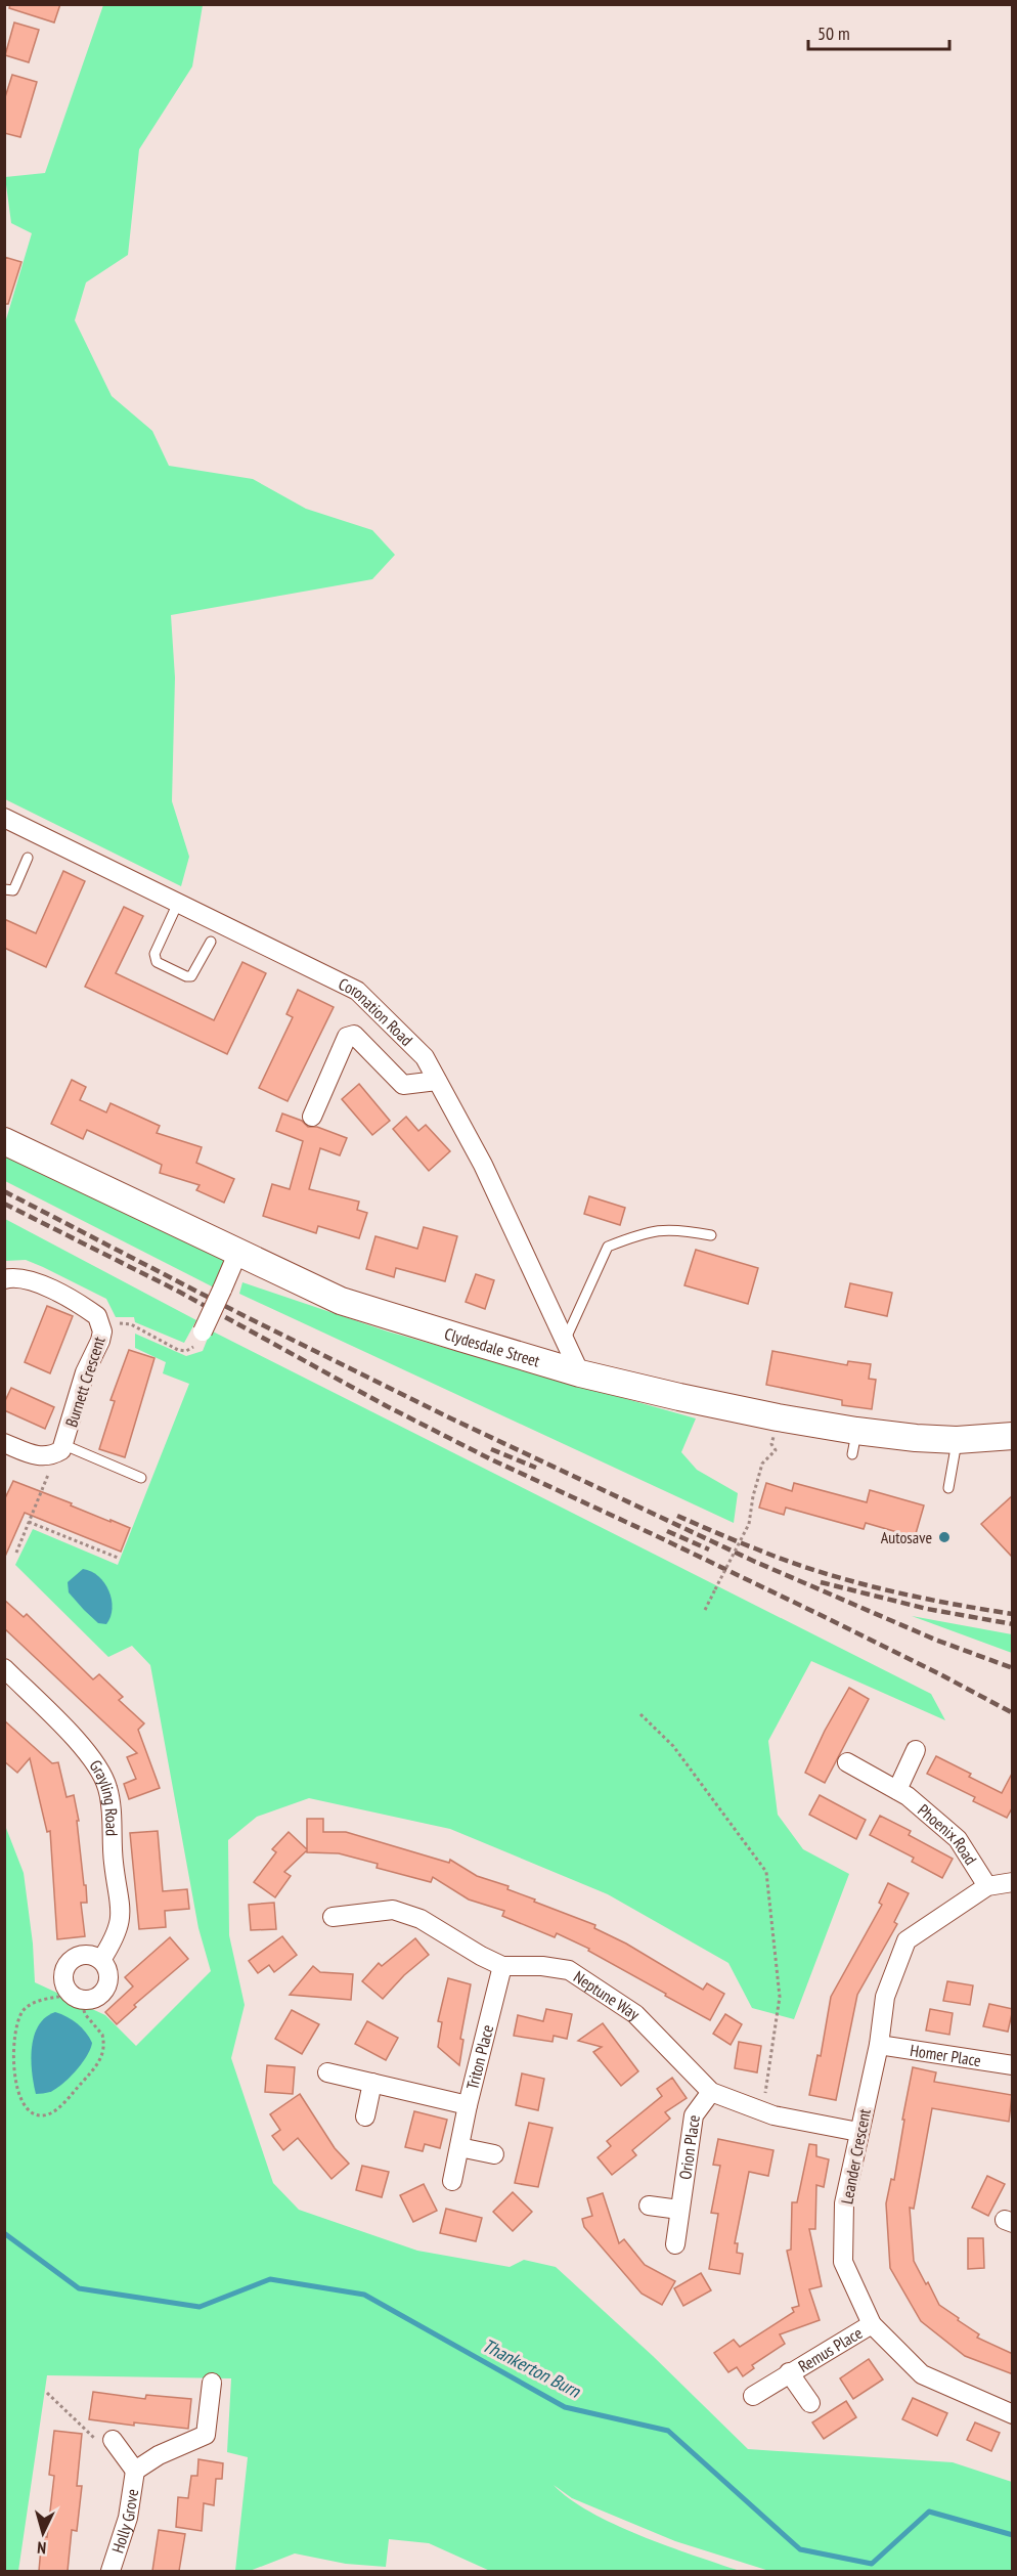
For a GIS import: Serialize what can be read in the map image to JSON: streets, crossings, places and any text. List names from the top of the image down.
{
  "streets": {
    "main road": ["Clydesdale Street"],
    "street": [
      "Coronation Road",
      "Burnett Crescent",
      "Grayling Road",
      "Phoenix Road",
      "Neptune Way",
      "Homer Place",
      "Triton Place",
      "Orion Place",
      "Leander Crescent",
      "Remus Place",
      "Holly Grove"
    ]
  },
  "crossings": [
    ["Coronation Road", "Clydesdale Street"],
    ["Phoenix Road", "Leander Crescent"],
    ["Neptune Way", "Triton Place"],
    ["Neptune Way", "Orion Place"],
    ["Neptune Way", "Leander Crescent"],
    ["Homer Place", "Leander Crescent"],
    ["Leander Crescent", "Remus Place"]
  ],
  "water": ["Thankerton Burn"],
  "places": ["Autosave"],
  "scale_bar": "50 m",
  "north": "bottom"
}
